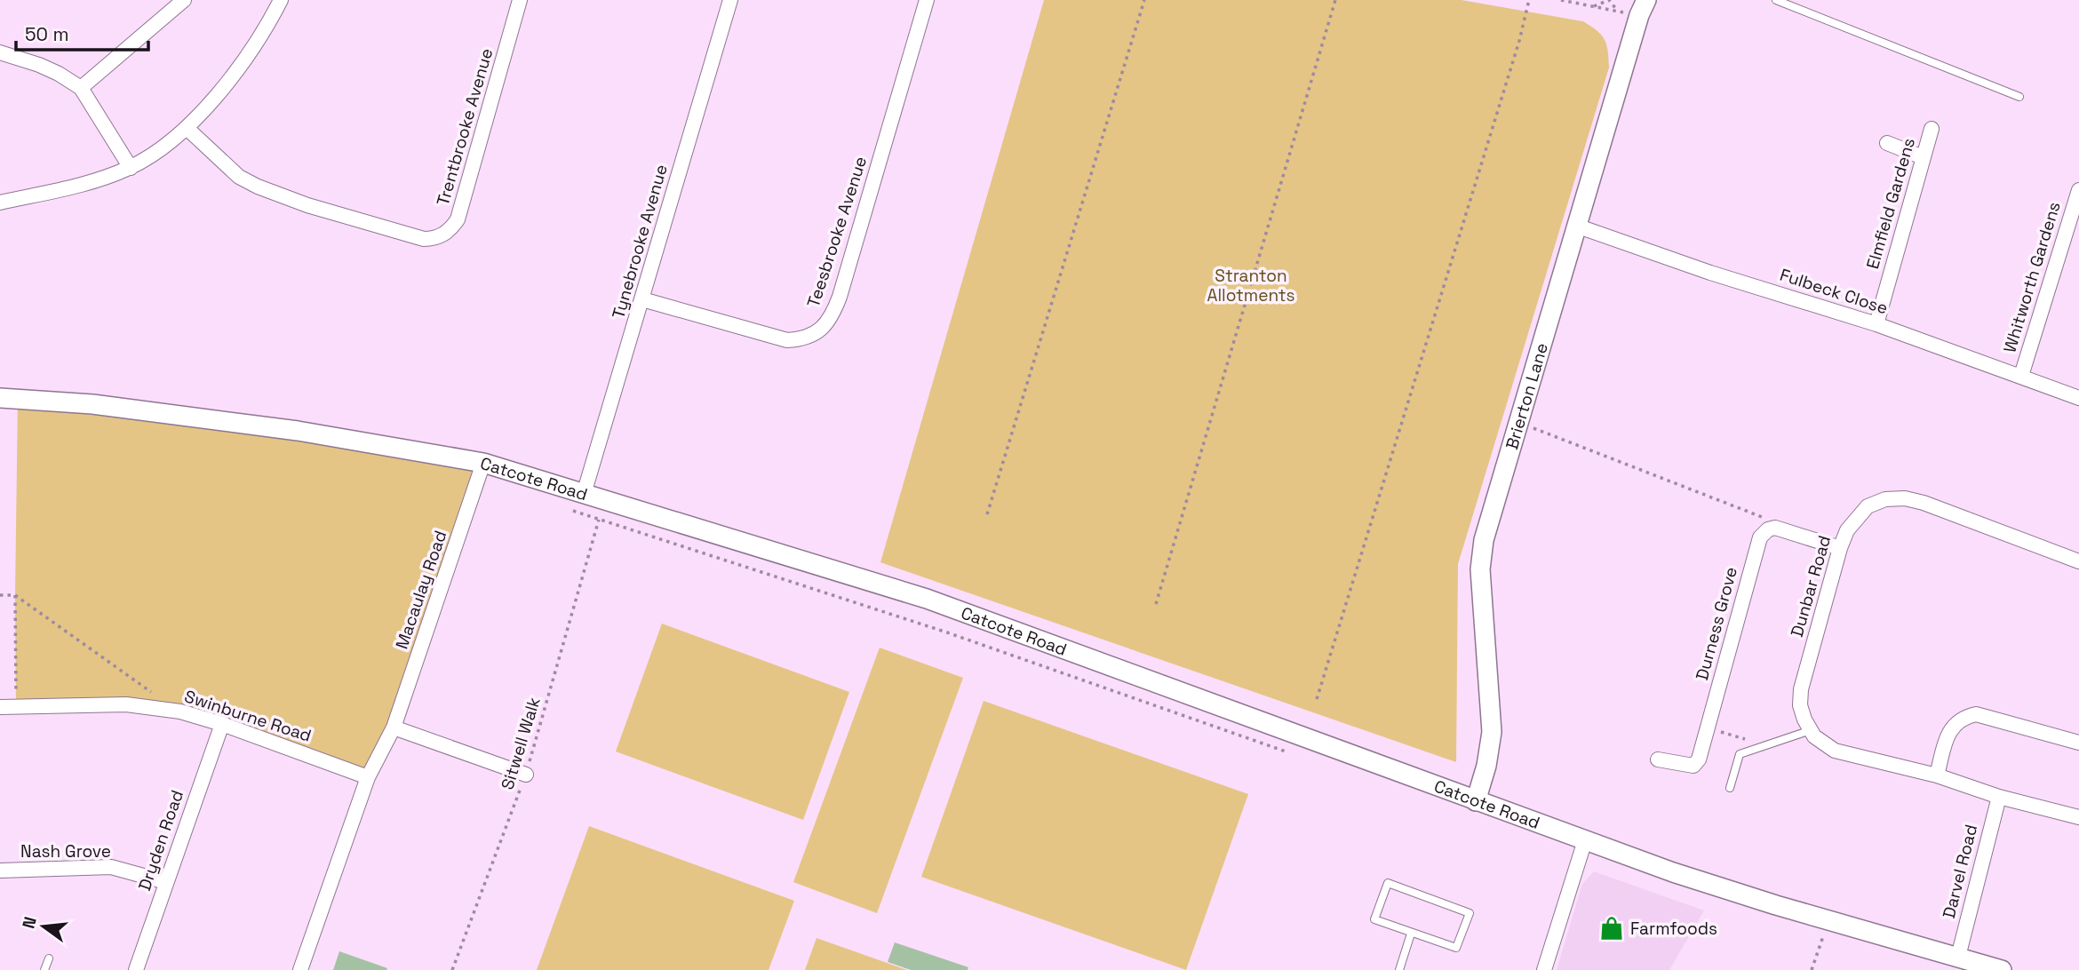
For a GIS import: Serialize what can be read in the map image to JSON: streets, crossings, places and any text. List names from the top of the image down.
{
  "streets": {
    "street": [
      "Trentbrooke Avenue",
      "Elmfield Gardens",
      "Teesbrooke Avenue",
      "Tynebrooke Avenue",
      "Whitworth Gardens",
      "Fulbeck Close",
      "Brierton Lane",
      "Catcote Road",
      "Dunbar Road",
      "Macaulay Road",
      "Durness Grove",
      "Swinburne Road",
      "Dryden Road",
      "Nash Grove",
      "Darvel Road"
    ],
    "path": ["Sitwell Walk"]
  },
  "crossings": [
    ["Elmfield Gardens", "Fulbeck Close"],
    ["Teesbrooke Avenue", "Tynebrooke Avenue"],
    ["Tynebrooke Avenue", "Catcote Road"],
    ["Whitworth Gardens", "Fulbeck Close"],
    ["Fulbeck Close", "Brierton Lane"],
    ["Brierton Lane", "Catcote Road"],
    ["Catcote Road", "Macaulay Road"],
    ["Catcote Road", "Darvel Road"],
    ["Dunbar Road", "Darvel Road"],
    ["Macaulay Road", "Swinburne Road"],
    ["Swinburne Road", "Dryden Road"],
    ["Dryden Road", "Nash Grove"]
  ],
  "parks": ["Stranton Allotments"],
  "places": {
    "shop": ["Farmfoods"]
  },
  "scale_bar": "50 m",
  "north": "left"
}
